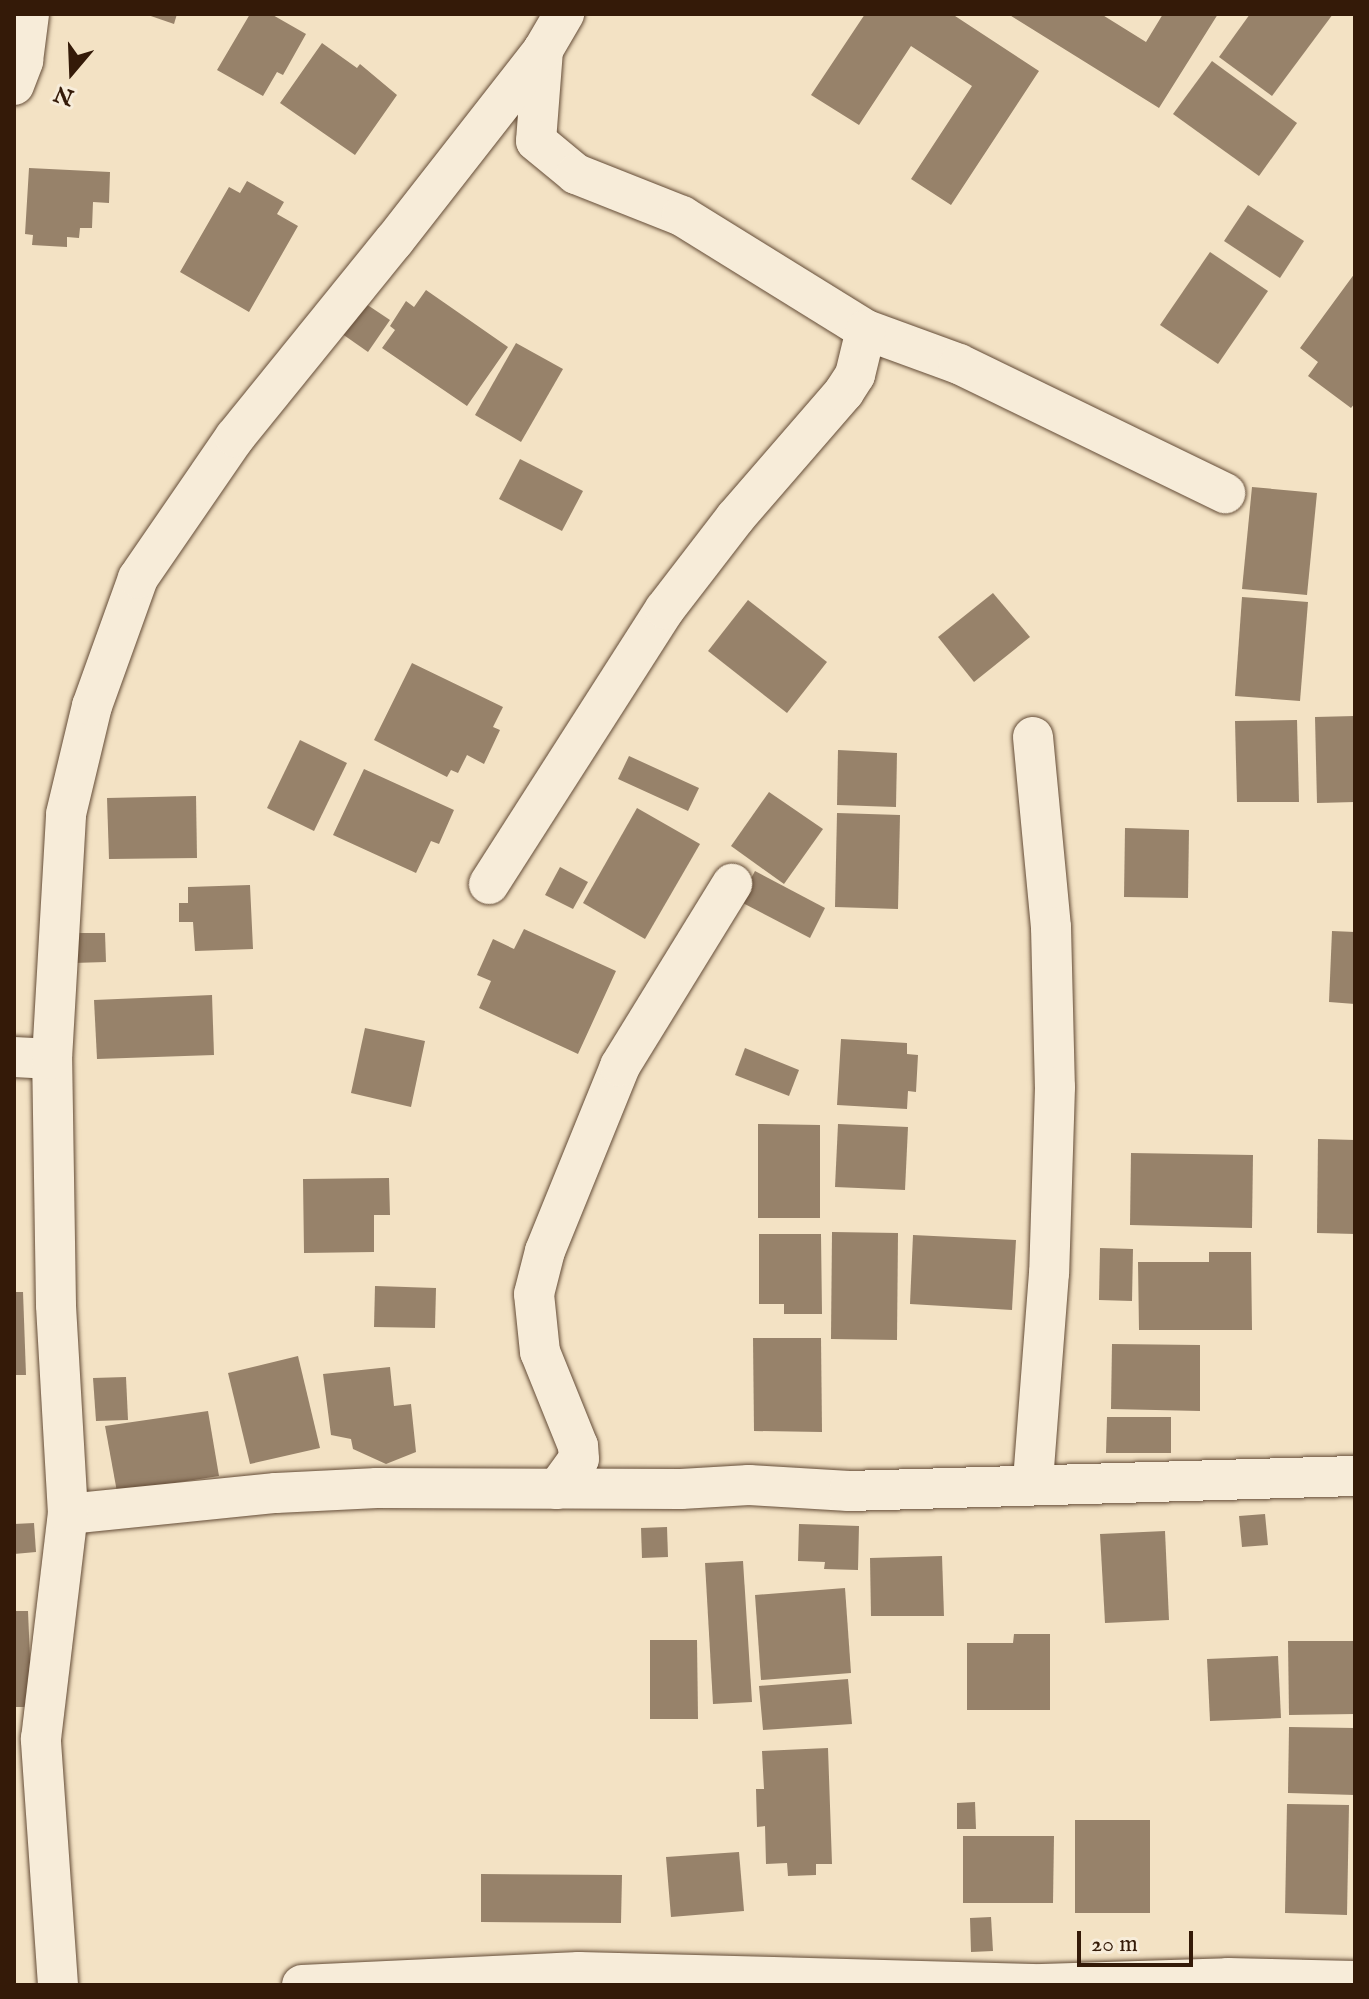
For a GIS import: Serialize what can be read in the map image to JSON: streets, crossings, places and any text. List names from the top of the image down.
{
  "scale_bar": "20 m",
  "north": "bottom"
}
